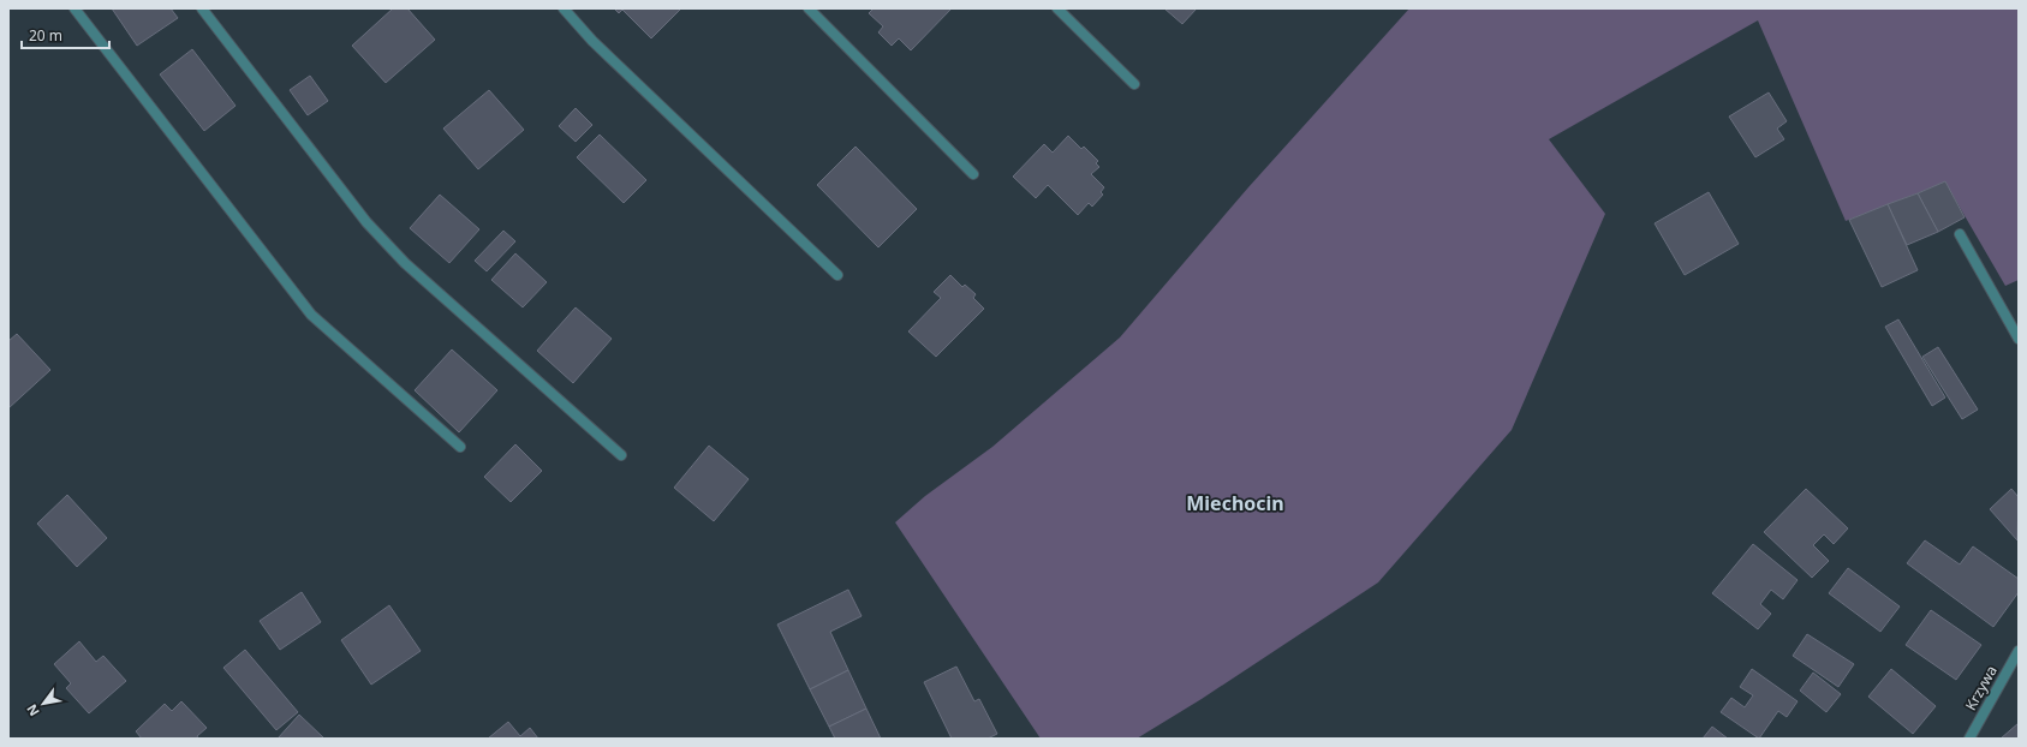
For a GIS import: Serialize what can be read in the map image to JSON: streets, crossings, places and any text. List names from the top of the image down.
{
  "streets": {
    "street": ["Krzywa"]
  },
  "districts": ["Miechocin"],
  "scale_bar": "20 m",
  "north": "bottom left"
}
